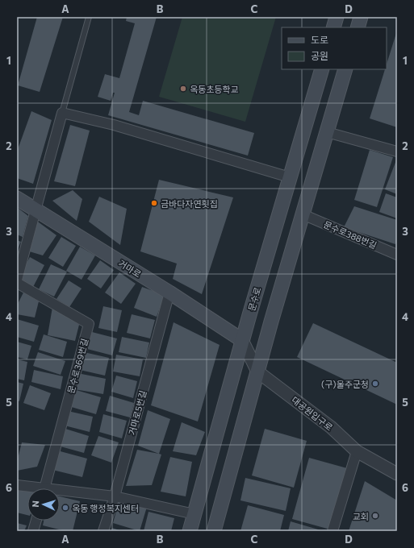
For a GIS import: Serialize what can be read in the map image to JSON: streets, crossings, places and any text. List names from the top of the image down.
{
  "streets": {
    "main road": ["거마로", "문수로"],
    "street": [
      "문수로388번길",
      "문수로369번길",
      "거마로5번길",
      "대공원입구로"
    ]
  },
  "crossings": [
    ["거마로", "문수로"],
    ["거마로", "거마로5번길"],
    ["거마로", "대공원입구로"],
    ["문수로", "대공원입구로"]
  ],
  "places": [
    "옥동초등학교",
    "금바다자연횟집",
    "(구)울주군청",
    "옥동 행정복지센터",
    "교회"
  ],
  "legend": ["도로", "공원"],
  "north": "left",
  "grid": {
    "columns": [
      "A",
      "B",
      "C",
      "D"
    ],
    "rows": [
      "1",
      "2",
      "3",
      "4",
      "5",
      "6"
    ]
  }
}
